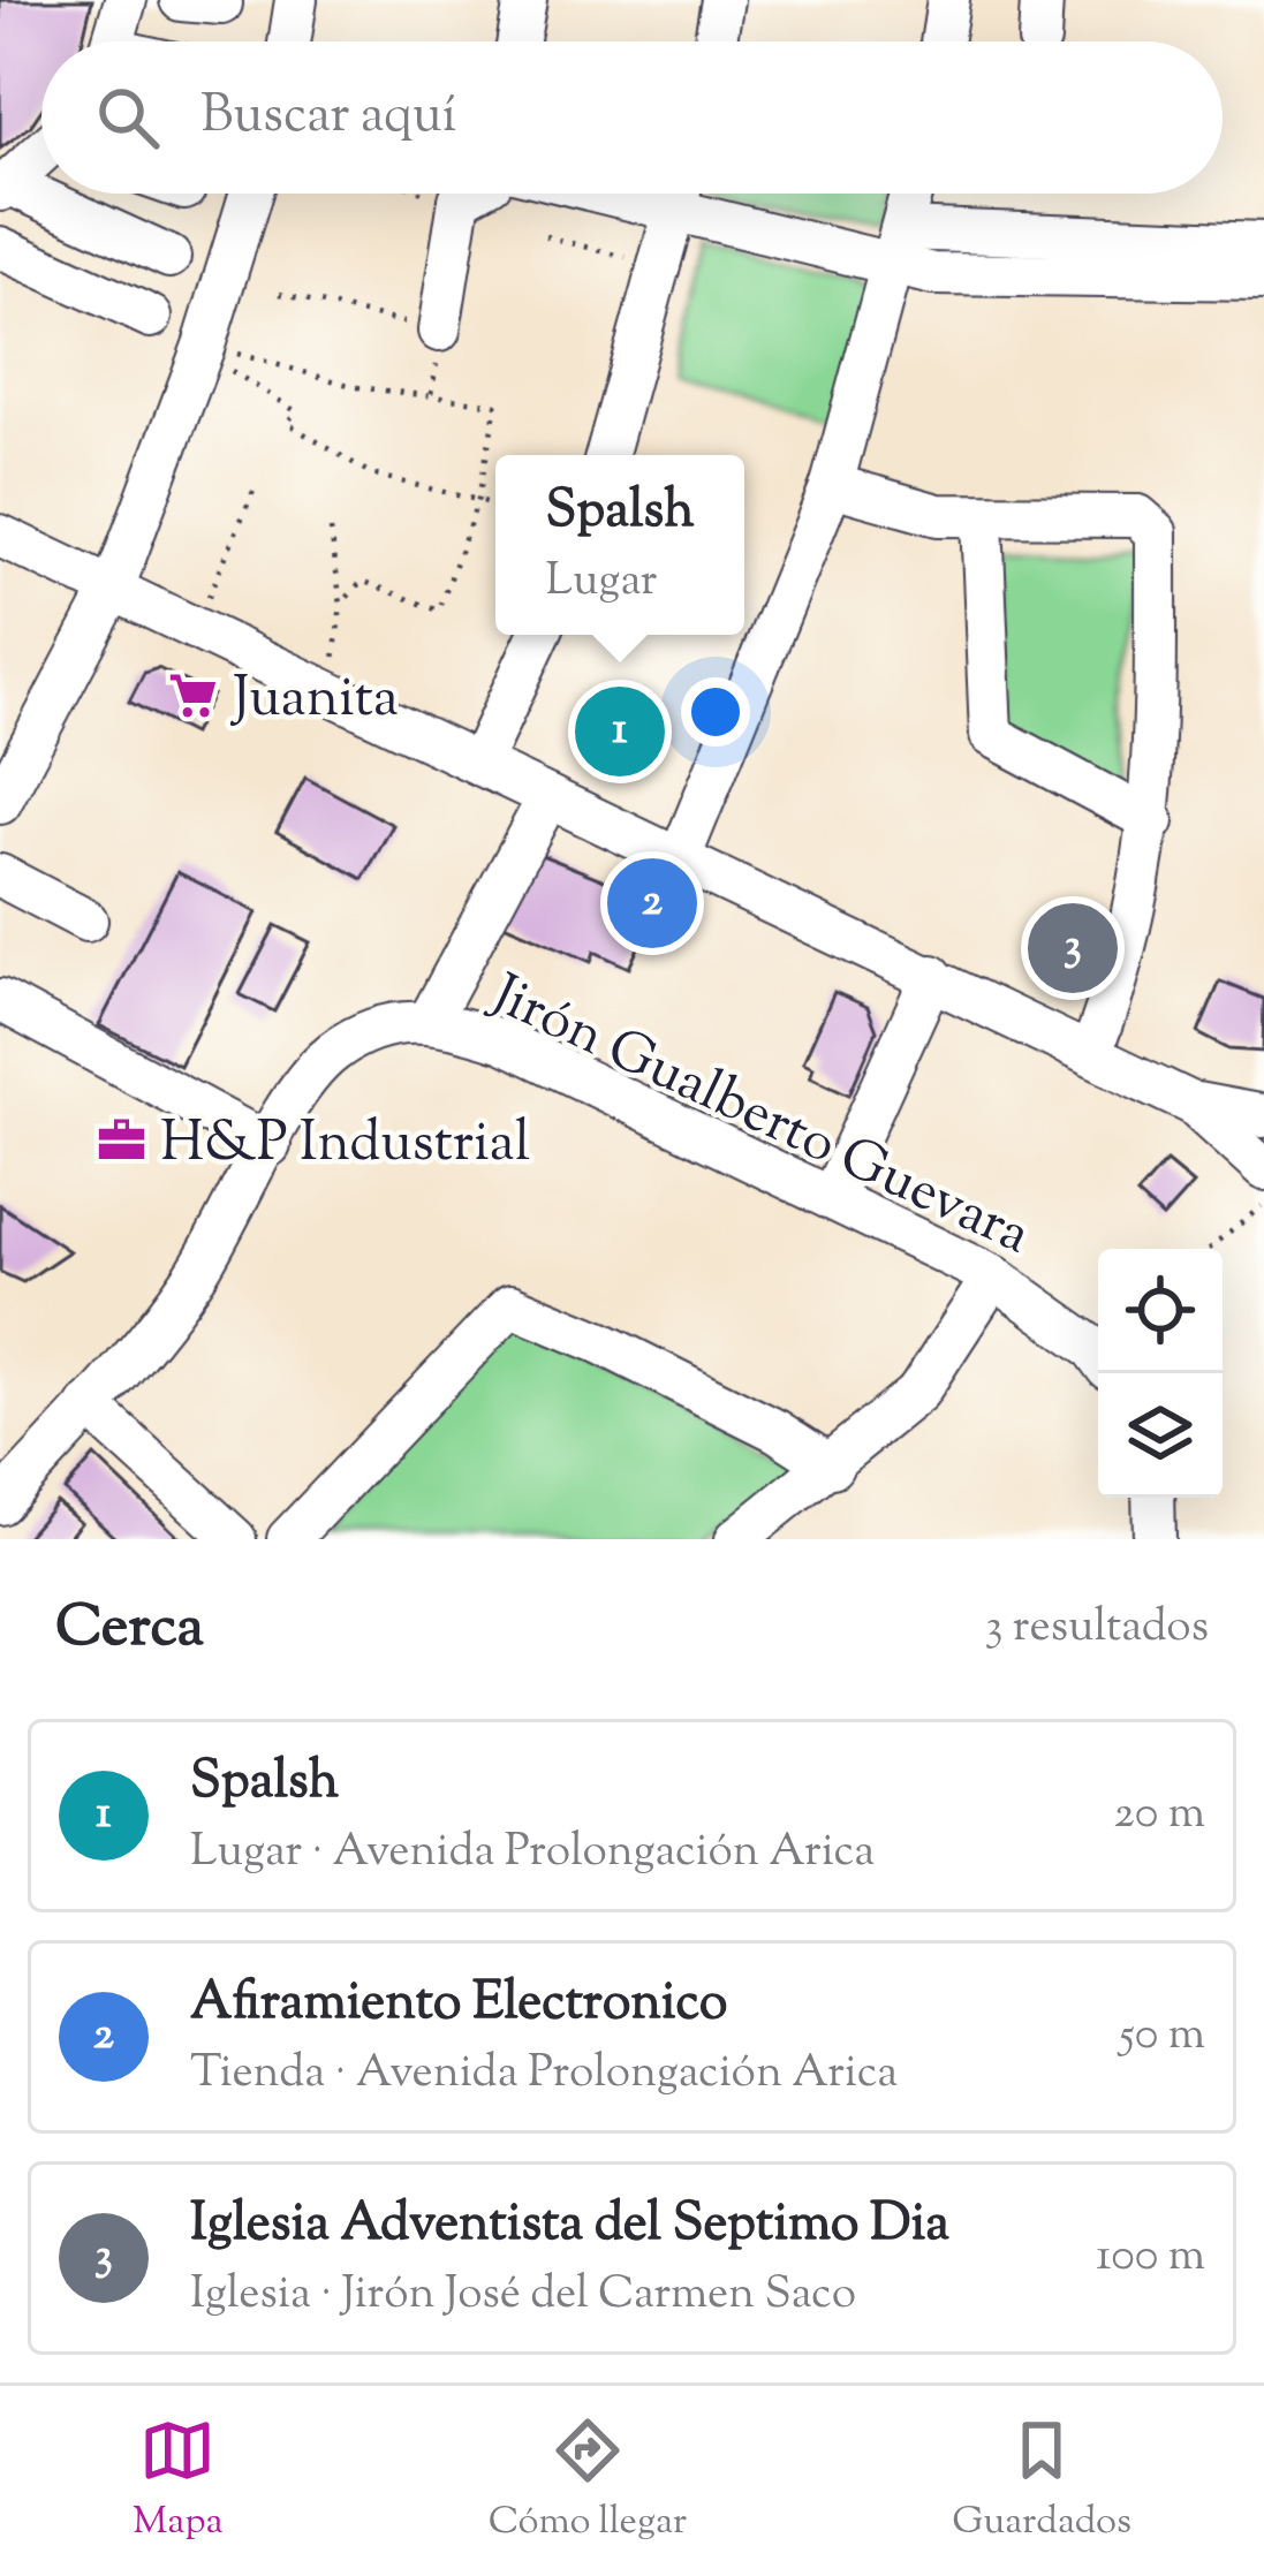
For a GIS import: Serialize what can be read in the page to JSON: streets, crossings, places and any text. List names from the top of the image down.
{
  "streets": {
    "street": ["Jirón Gualberto Guevara"]
  },
  "places": {
    "supermarket": ["Juanita"],
    "office": ["H&P Industrial"]
  },
  "page": {
    "search": "Buscar aquí",
    "popup": ["Spalsh", "Lugar"],
    "pins": ["1", "2", "3"],
    "heading": ["Cerca", "3 resultados"],
    "list": [
      {
        "mark": "1",
        "name": "Spalsh",
        "note": "Lugar · Avenida Prolongación Arica",
        "value": "20 m"
      },
      {
        "mark": "2",
        "name": "Afiramiento Electronico",
        "note": "Tienda · Avenida Prolongación Arica",
        "value": "50 m"
      },
      {
        "mark": "3",
        "name": "Iglesia Adventista del Septimo Dia",
        "note": "Iglesia · Jirón José del Carmen Saco",
        "value": "100 m"
      }
    ],
    "nav": ["Mapa", "Cómo llegar", "Guardados"]
  }
}
